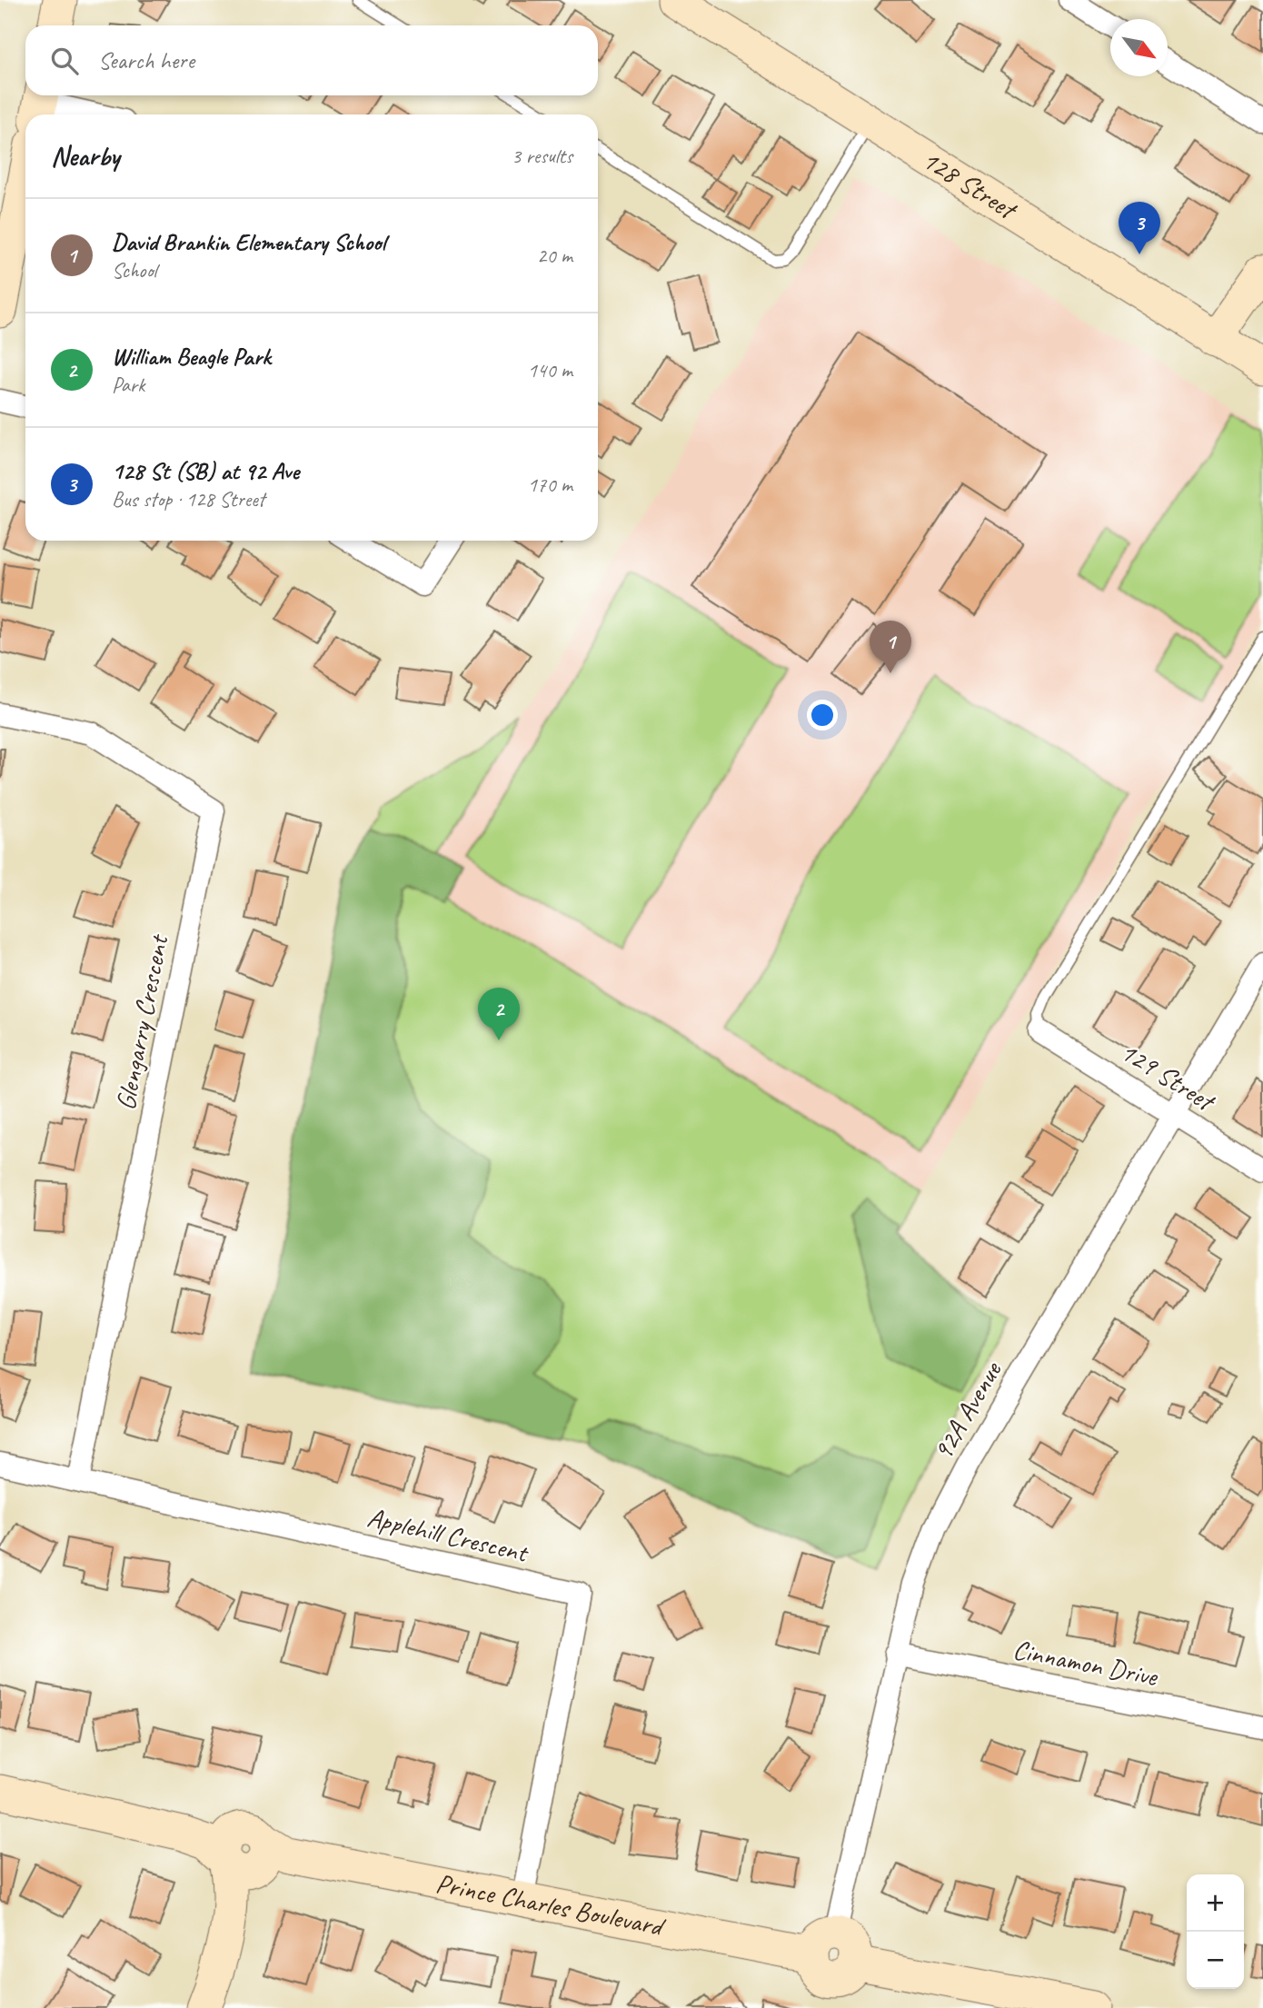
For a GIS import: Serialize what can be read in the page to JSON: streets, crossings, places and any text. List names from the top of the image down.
{
  "streets": {
    "street": [
      "128 Street",
      "Glengarry Crescent",
      "129 Street",
      "92A Avenue",
      "Applehill Crescent",
      "Cinnamon Drive",
      "Prince Charles Boulevard"
    ]
  },
  "crossings": [
    ["Glengarry Crescent", "Applehill Crescent"],
    ["129 Street", "92A Avenue"],
    ["92A Avenue", "Cinnamon Drive"],
    ["92A Avenue", "Prince Charles Boulevard"],
    ["Applehill Crescent", "Prince Charles Boulevard"]
  ],
  "north": "bottom right",
  "page": {
    "search": "Search here",
    "heading": ["Nearby", "3 results"],
    "list": [
      {
        "mark": "1",
        "name": "David Brankin Elementary School",
        "note": "School",
        "value": "20 m"
      },
      {
        "mark": "2",
        "name": "William Beagle Park",
        "note": "Park",
        "value": "140 m"
      },
      {
        "mark": "3",
        "name": "128 St (SB) at 92 Ave",
        "note": "Bus stop · 128 Street",
        "value": "170 m"
      }
    ],
    "pins": ["3", "1", "2"],
    "map_buttons": ["+", "−"]
  }
}
